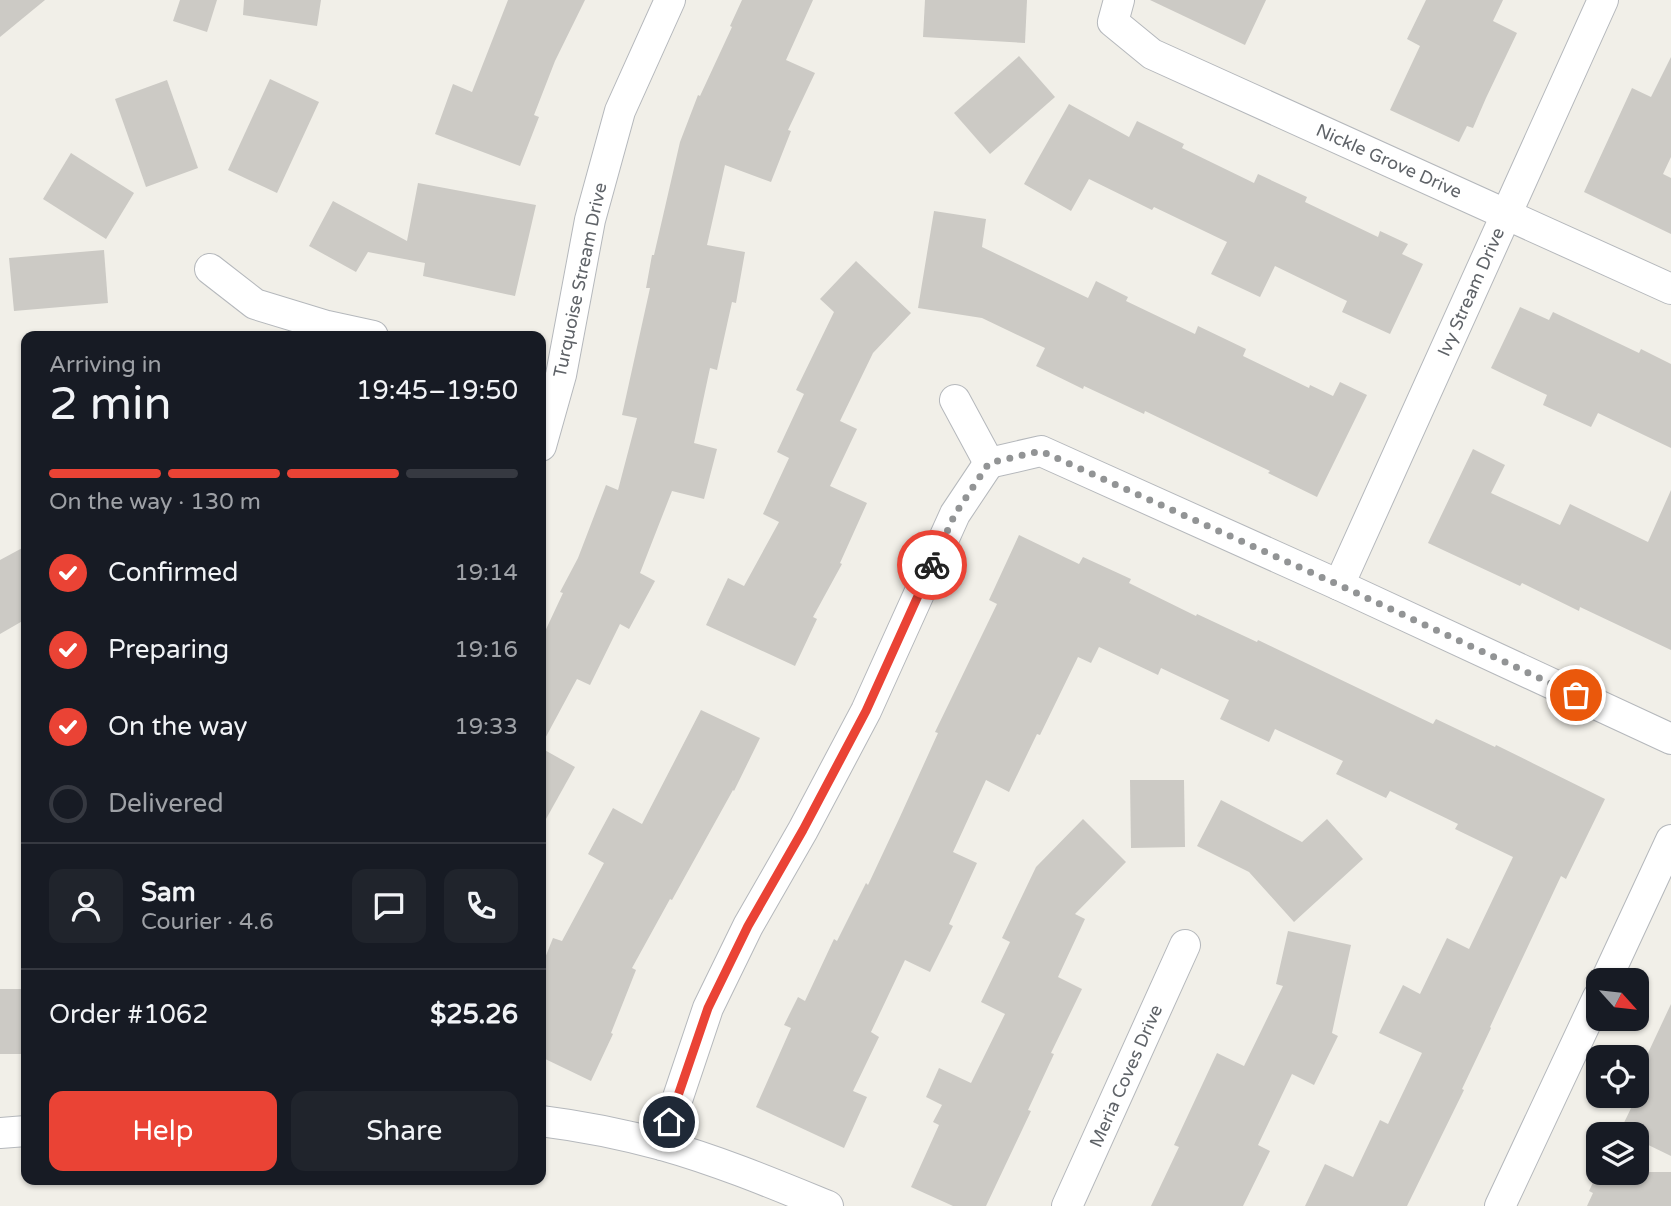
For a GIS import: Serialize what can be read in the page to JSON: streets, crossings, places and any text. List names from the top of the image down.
{
  "streets": {
    "street": [
      "Nickle Grove Drive",
      "Turquoise Stream Drive",
      "Ivy Stream Drive",
      "Meria Coves Drive"
    ]
  },
  "crossings": [
    ["Nickle Grove Drive", "Ivy Stream Drive"]
  ],
  "north": "bottom right",
  "page": {
    "heading": ["2 min", "Arriving in", "19:45–19:50"],
    "panel": [
      "Sam",
      "Courier · 4.6",
      "Order #1062",
      "$25.26"
    ],
    "bar": "On the way · 130 m",
    "list": [
      ["Confirmed", "19:14"],
      ["Preparing", "19:16"],
      ["On the way", "19:33"],
      "Delivered"
    ],
    "buttons": ["Help", "Share"]
  }
}
